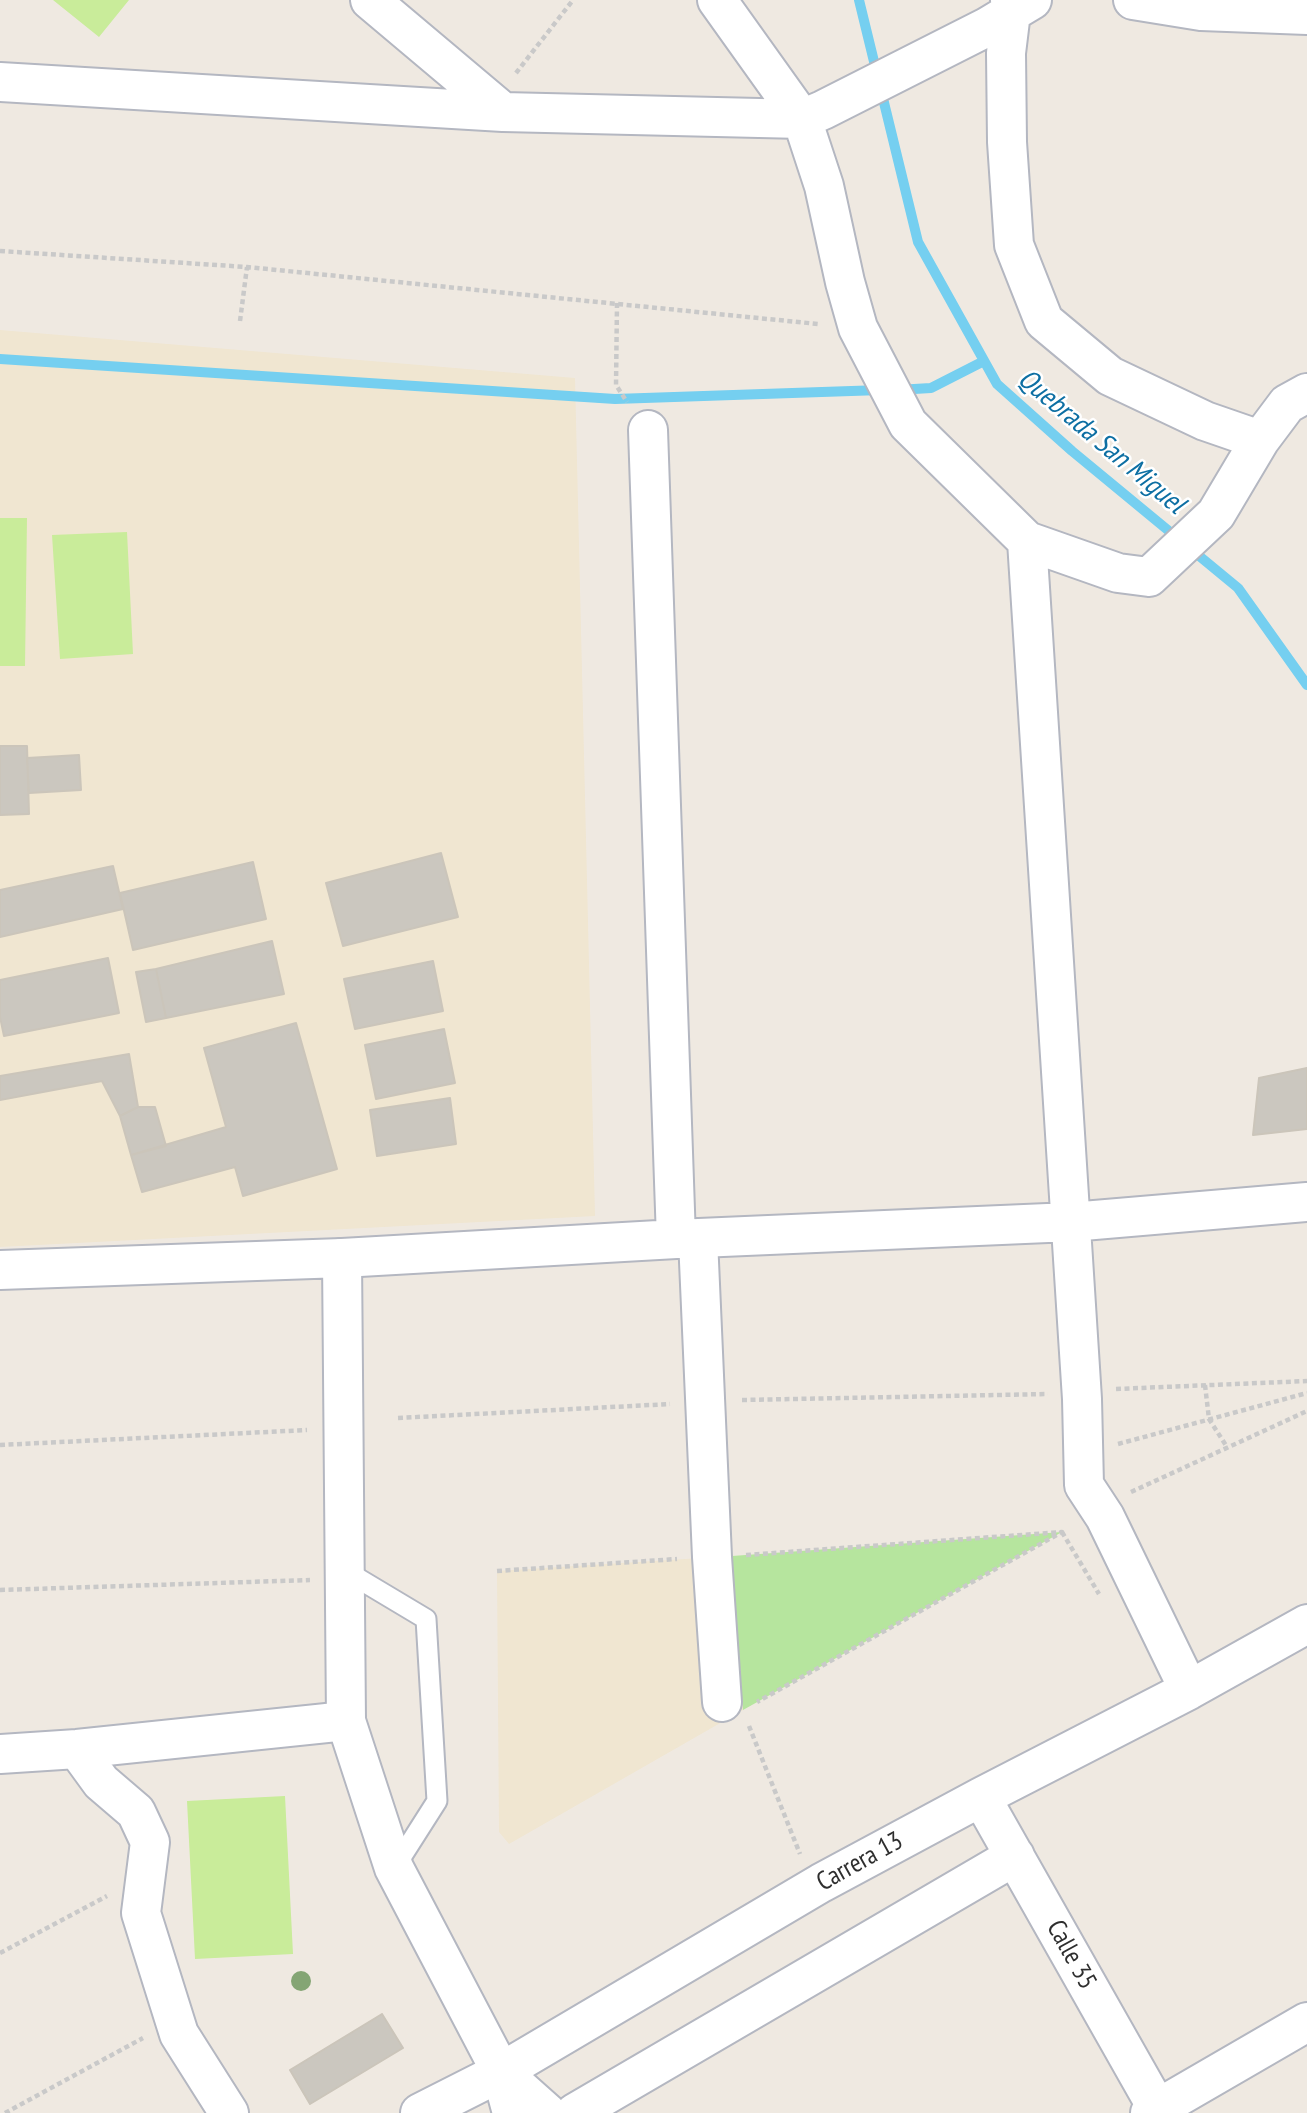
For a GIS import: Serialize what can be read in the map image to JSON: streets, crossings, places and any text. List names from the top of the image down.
{
  "streets": {
    "street": ["Carrera 13", "Calle 35"]
  },
  "crossings": [
    ["Carrera 13", "Calle 35"]
  ],
  "water": ["Quebrada San Miguel"]
}
